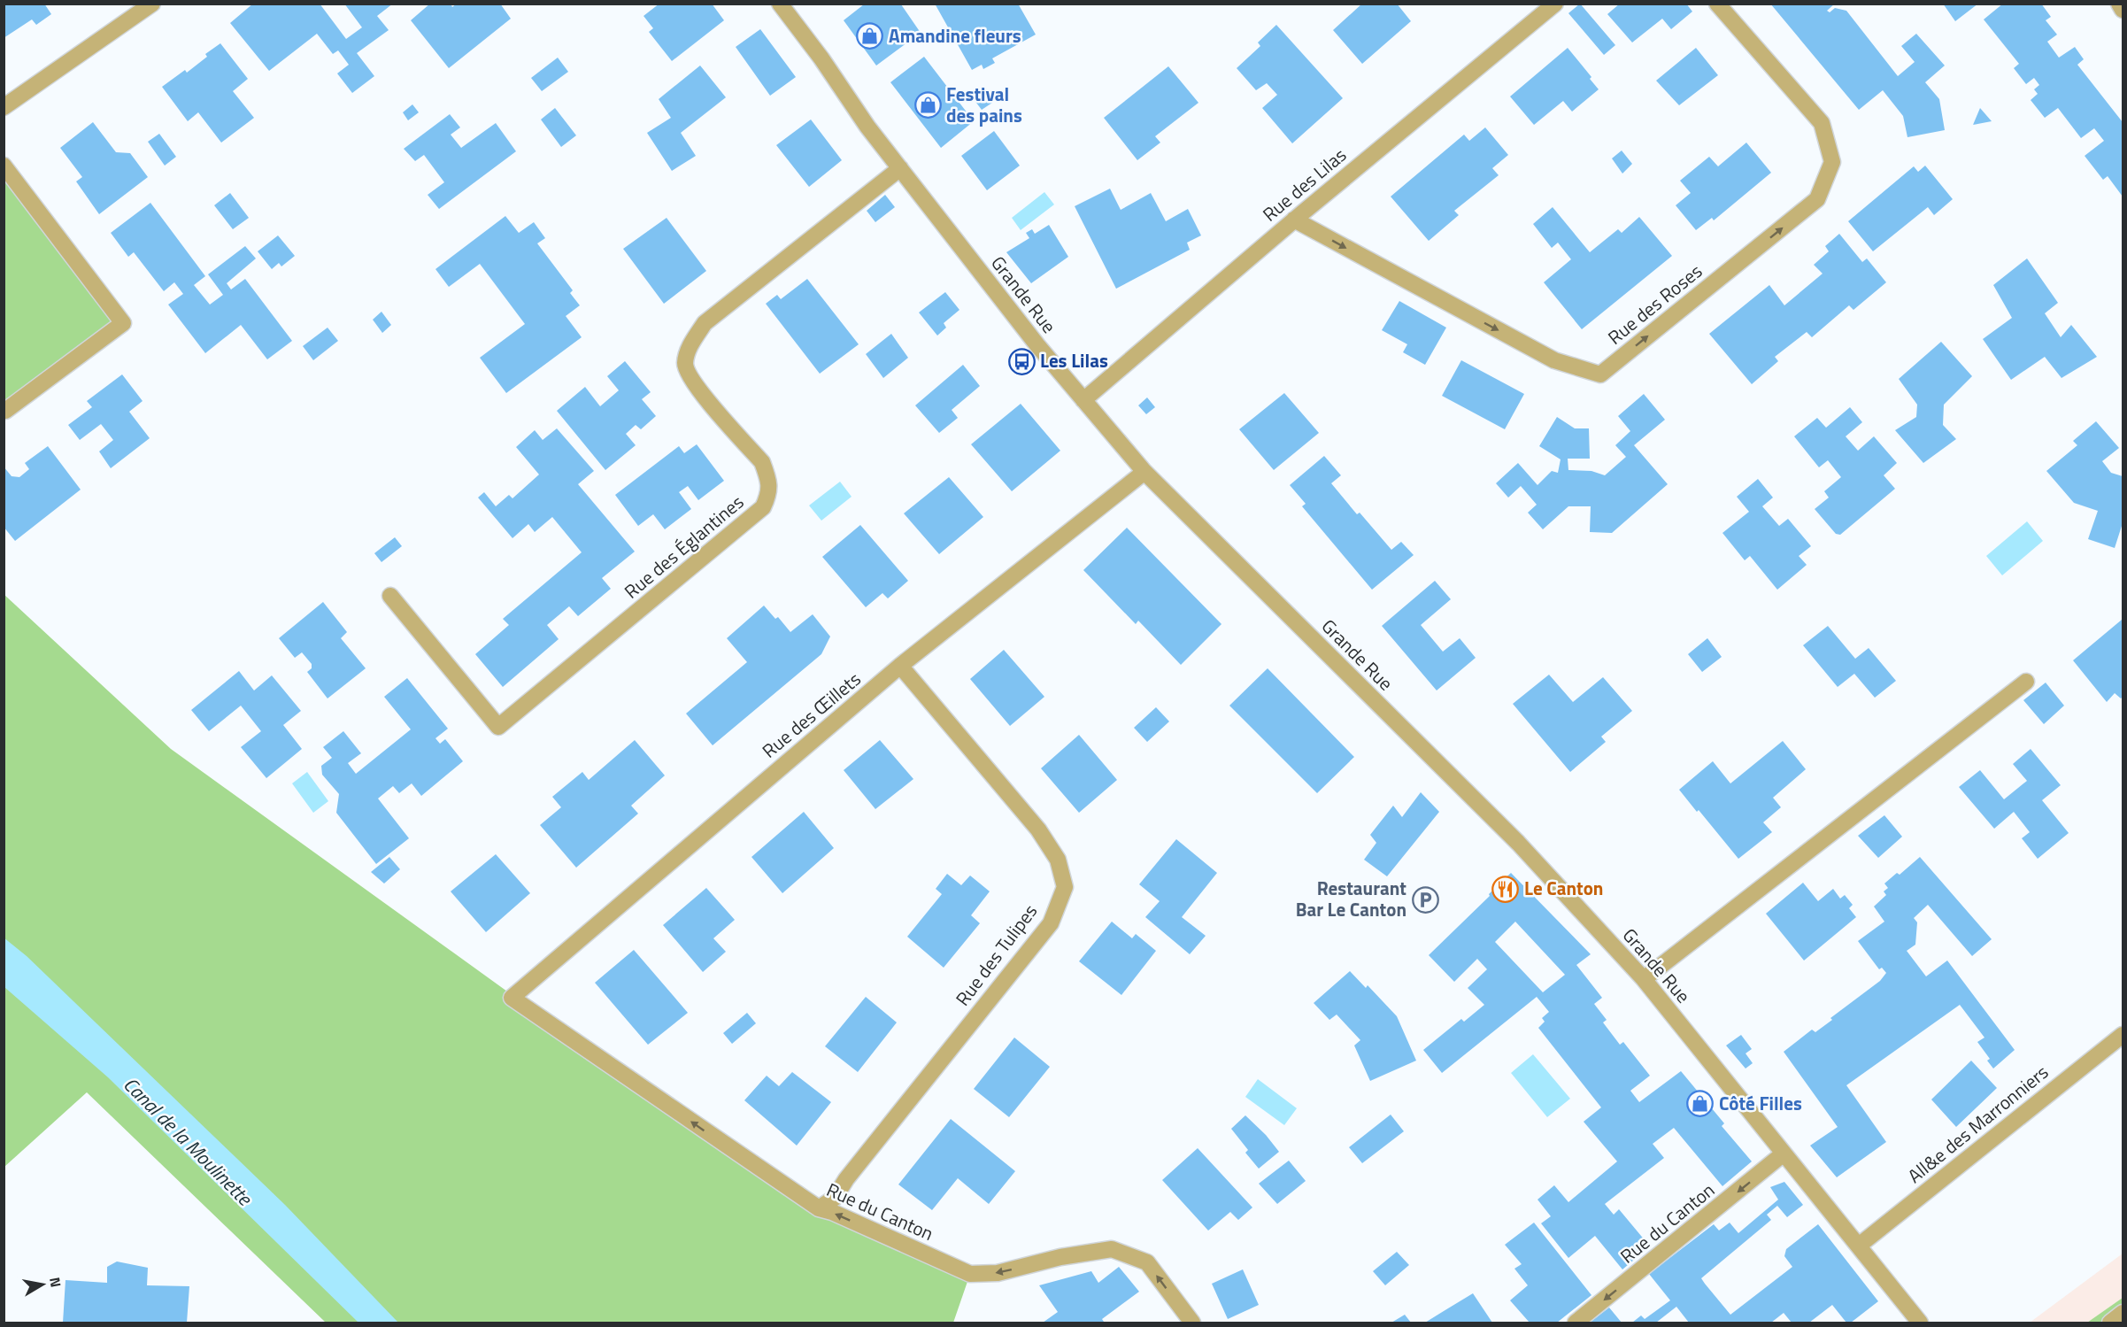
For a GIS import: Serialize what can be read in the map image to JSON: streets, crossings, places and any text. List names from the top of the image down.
{
  "streets": {
    "street": [
      "Rue des Lilas",
      "Grande Rue",
      "Rue des Roses",
      "Rue des Églantines",
      "Rue des Œillets",
      "Rue des Tulipes",
      "All&e des Marronniers",
      "Rue du Canton"
    ]
  },
  "crossings": [
    ["Rue des Lilas", "Grande Rue"],
    ["Rue des Lilas", "Rue des Roses"],
    ["Grande Rue", "Rue des Églantines"],
    ["Grande Rue", "Rue des Œillets"],
    ["Grande Rue", "All&e des Marronniers"],
    ["Grande Rue", "Rue du Canton"],
    ["Rue des Œillets", "Rue des Tulipes"],
    ["Rue des Œillets", "Rue du Canton"],
    ["Rue des Tulipes", "Rue du Canton"]
  ],
  "one_way": ["Rue du Canton"],
  "water": ["Canal de la Moulinette"],
  "places": {
    "shop": ["Amandine fleurs", "Festival des pains", "Côté Filles"],
    "bus stop": ["Les Lilas"],
    "restaurant": ["Le Canton"],
    "parking": ["Restaurant Bar Le Canton"]
  },
  "north": "right"
}
